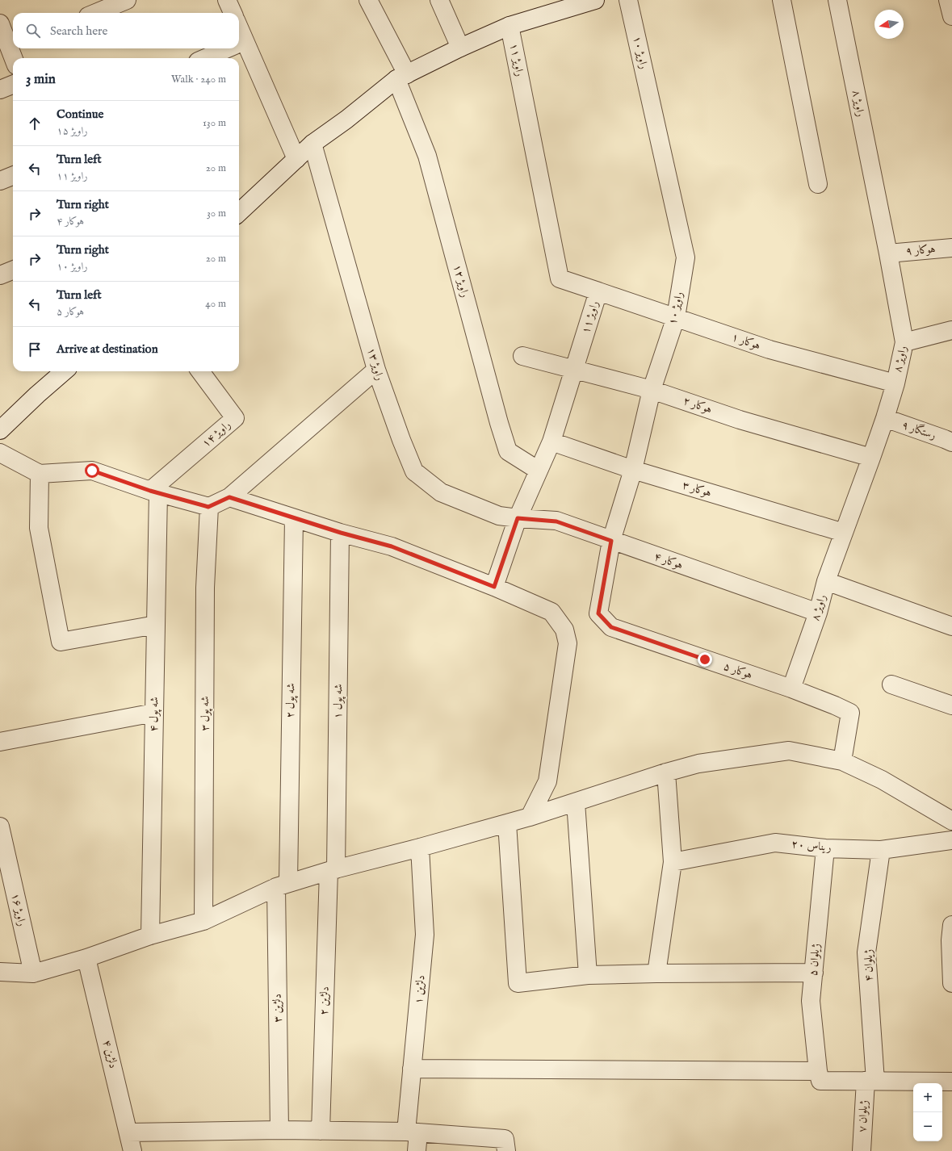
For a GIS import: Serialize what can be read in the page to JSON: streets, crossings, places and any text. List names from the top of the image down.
{
  "streets": {
    "street": [
      "راویژ ۱۰",
      "راویژ ۱۱",
      "راویژ ۸",
      "هوکار ۹",
      "راویژ ۱۲",
      "هوکار ۱",
      "راویژ ۱۳",
      "هوکار ۲",
      "رستگار ۹",
      "راویژ ۱۴",
      "هوکار ۳",
      "هوکار ۴",
      "هوکار ۵",
      "شه پول ۲",
      "شه پول ۱",
      "شه پول ۳",
      "شه پول ۴",
      "ریناس ۲۰",
      "راویژ ۱۶",
      "ژیلوان ۵",
      "ژیلوان ۴",
      "دلژین ۱",
      "دلژین ۲",
      "دلژین ۳",
      "دلژین ۴",
      "ژیلوان ۷"
    ]
  },
  "crossings": [
    ["راویژ ۱۰", "هوکار ۱"],
    ["راویژ ۱۰", "هوکار ۲"],
    ["راویژ ۱۰", "هوکار ۳"],
    ["راویژ ۱۰", "هوکار ۴"],
    ["راویژ ۱۰", "هوکار ۵"],
    ["راویژ ۱۱", "راویژ ۱۲"],
    ["راویژ ۱۱", "هوکار ۱"],
    ["راویژ ۱۱", "راویژ ۱۳"],
    ["راویژ ۱۱", "هوکار ۲"],
    ["راویژ ۱۱", "هوکار ۳"],
    ["راویژ ۱۱", "هوکار ۴"],
    ["راویژ ۸", "هوکار ۹"],
    ["راویژ ۸", "هوکار ۱"],
    ["راویژ ۸", "هوکار ۲"],
    ["راویژ ۸", "رستگار ۹"],
    ["راویژ ۸", "هوکار ۳"],
    ["راویژ ۸", "هوکار ۴"],
    ["راویژ ۸", "هوکار ۵"],
    ["راویژ ۱۳", "هوکار ۴"],
    ["راویژ ۱۴", "شه پول ۴"],
    ["شه پول ۲", "دلژین ۳"],
    ["شه پول ۱", "دلژین ۲"],
    ["ریناس ۲۰", "ژیلوان ۵"],
    ["ریناس ۲۰", "ژیلوان ۴"],
    ["ژیلوان ۴", "ژیلوان ۷"]
  ],
  "north": "left",
  "page": {
    "search": "Search here",
    "heading": ["3 min", "Walk · 240 m"],
    "list": [
      ["Continue", "راویژ ۱۵", "130 m"],
      ["Turn left", "راویژ ۱۱", "20 m"],
      ["Turn right", "هوکار ۴", "30 m"],
      ["Turn right", "راویژ ۱۰", "20 m"],
      ["Turn left", "هوکار ۵", "40 m"],
      "Arrive at destination"
    ],
    "map_buttons": ["+", "−"]
  }
}
